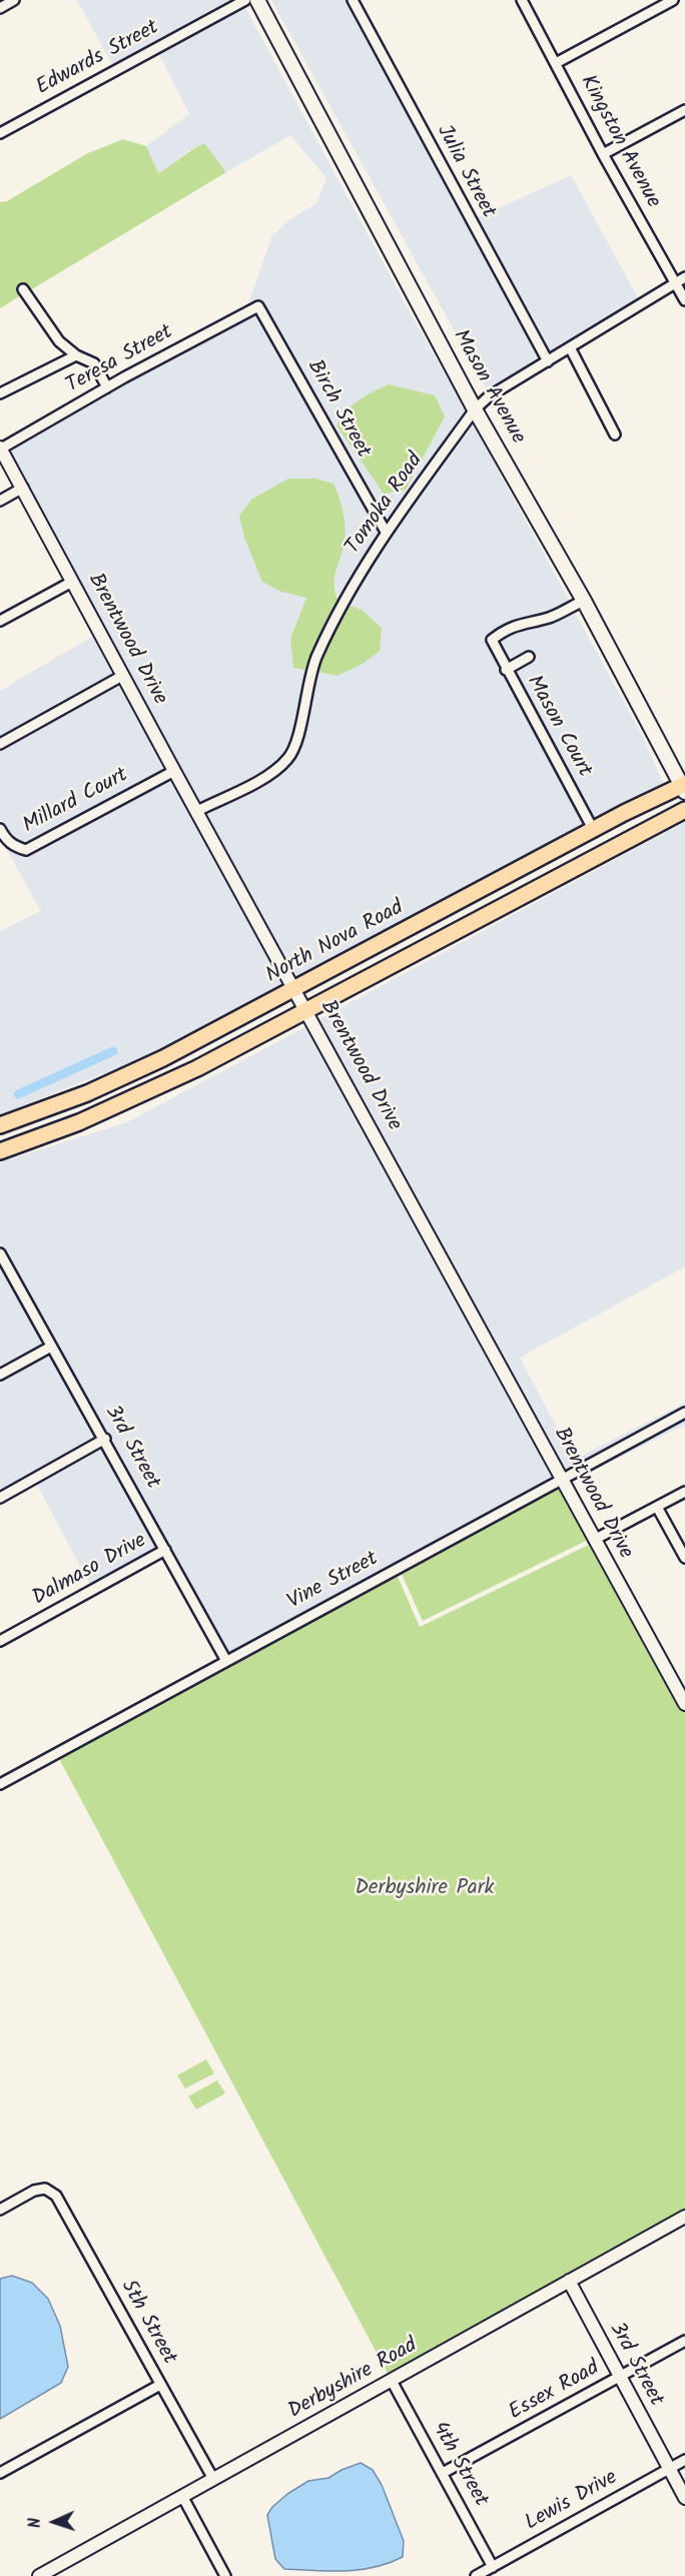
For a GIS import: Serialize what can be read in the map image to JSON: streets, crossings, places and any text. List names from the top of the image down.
{
  "streets": {
    "main road": ["Mason Avenue", "North Nova Road"],
    "street": [
      "Edwards Street",
      "Kingston Avenue",
      "Julia Street",
      "Teresa Street",
      "Birch Street",
      "Tomoka Road",
      "Brentwood Drive",
      "Mason Court",
      "Millard Court",
      "3rd Street",
      "Dalmaso Drive",
      "Vine Street",
      "5th Street",
      "Derbyshire Road",
      "Essex Road",
      "4th Street",
      "Lewis Drive"
    ]
  },
  "crossings": [
    ["Kingston Avenue", "Tomoka Road"],
    ["Julia Street", "Tomoka Road"],
    ["Teresa Street", "Birch Street"],
    ["Teresa Street", "Brentwood Drive"],
    ["Mason Avenue", "Tomoka Road"],
    ["Mason Avenue", "Mason Court"],
    ["Mason Avenue", "North Nova Road"],
    ["Birch Street", "Tomoka Road"],
    ["Tomoka Road", "Brentwood Drive"],
    ["Brentwood Drive", "Millard Court"],
    ["Brentwood Drive", "North Nova Road"],
    ["Brentwood Drive", "Vine Street"],
    ["Mason Court", "North Nova Road"],
    ["3rd Street", "Dalmaso Drive"],
    ["3rd Street", "Vine Street"],
    ["3rd Street", "Derbyshire Road"],
    ["3rd Street", "Essex Road"],
    ["3rd Street", "Lewis Drive"],
    ["5th Street", "Derbyshire Road"],
    ["Derbyshire Road", "4th Street"],
    ["Essex Road", "4th Street"],
    ["4th Street", "Lewis Drive"]
  ],
  "parks": ["Derbyshire Park"],
  "north": "left"
}
